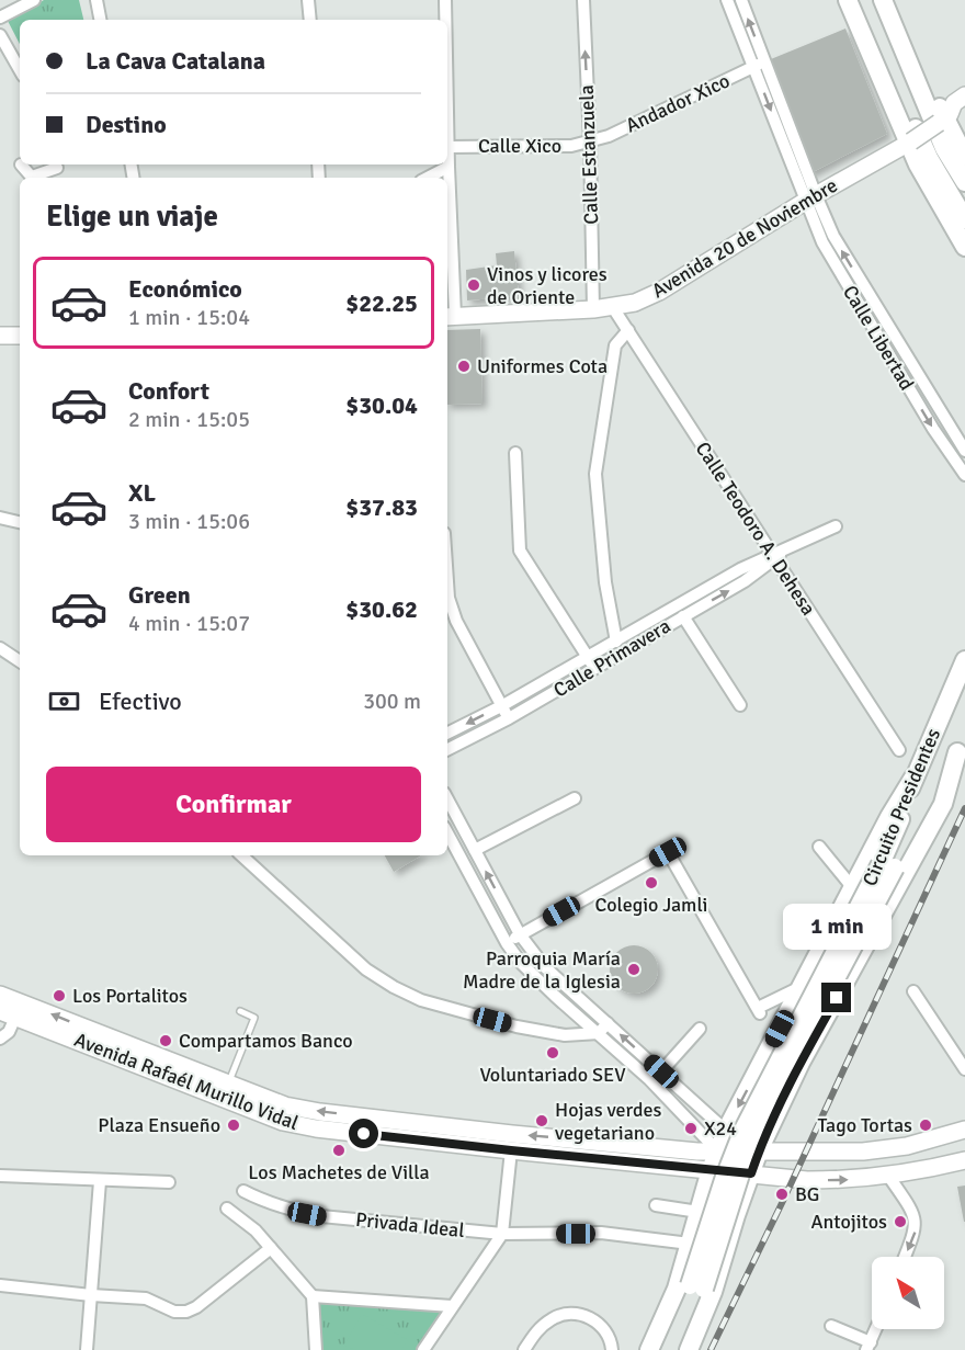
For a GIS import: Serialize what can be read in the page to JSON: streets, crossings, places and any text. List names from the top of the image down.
{
  "streets": {
    "main road": ["Avenida 20 de Noviembre", "Circuito Presidentes", "Avenida Rafaél Murillo Vidal"],
    "street": [
      "Andador Xico",
      "Calle Xico",
      "Calle Estanzuela",
      "Calle Libertad",
      "Calle Teodoro A. Dehesa",
      "Calle Primavera",
      "Privada Ideal"
    ]
  },
  "crossings": [
    ["Andador Xico", "Calle Xico"],
    ["Andador Xico", "Calle Estanzuela"],
    ["Andador Xico", "Calle Libertad"],
    ["Calle Xico", "Calle Estanzuela"],
    ["Calle Estanzuela", "Avenida 20 de Noviembre"],
    ["Avenida 20 de Noviembre", "Calle Libertad"],
    ["Avenida 20 de Noviembre", "Calle Teodoro A. Dehesa"],
    ["Calle Teodoro A. Dehesa", "Calle Primavera"]
  ],
  "one_way": ["Calle Estanzuela"],
  "places": [
    "Vinos y licores de Oriente",
    "Uniformes Cota",
    "Colegio Jamli",
    "Parroquia María Madre de la Iglesia",
    "Los Portalitos",
    "Compartamos Banco",
    "Voluntariado SEV",
    "Hojas verdes vegetariano",
    "Plaza Ensueño",
    "Tago Tortas",
    "X24",
    "Los Machetes de Villa",
    "BG",
    "Antojitos"
  ],
  "north": "top left",
  "page": {
    "banner": ["La Cava Catalana", "Destino"],
    "heading": "Elige un viaje",
    "list": [
      {
        "name": "Económico",
        "note": "1 min · 15:04",
        "value": "$22.25"
      },
      {
        "name": "Confort",
        "note": "2 min · 15:05",
        "value": "$30.04"
      },
      {
        "name": "XL",
        "note": "3 min · 15:06",
        "value": "$37.83"
      },
      {
        "name": "Green",
        "note": "4 min · 15:07",
        "value": "$30.62"
      }
    ],
    "pay": ["Efectivo", "300 m"],
    "buttons": "Confirmar",
    "bubble": "1 min"
  }
}
